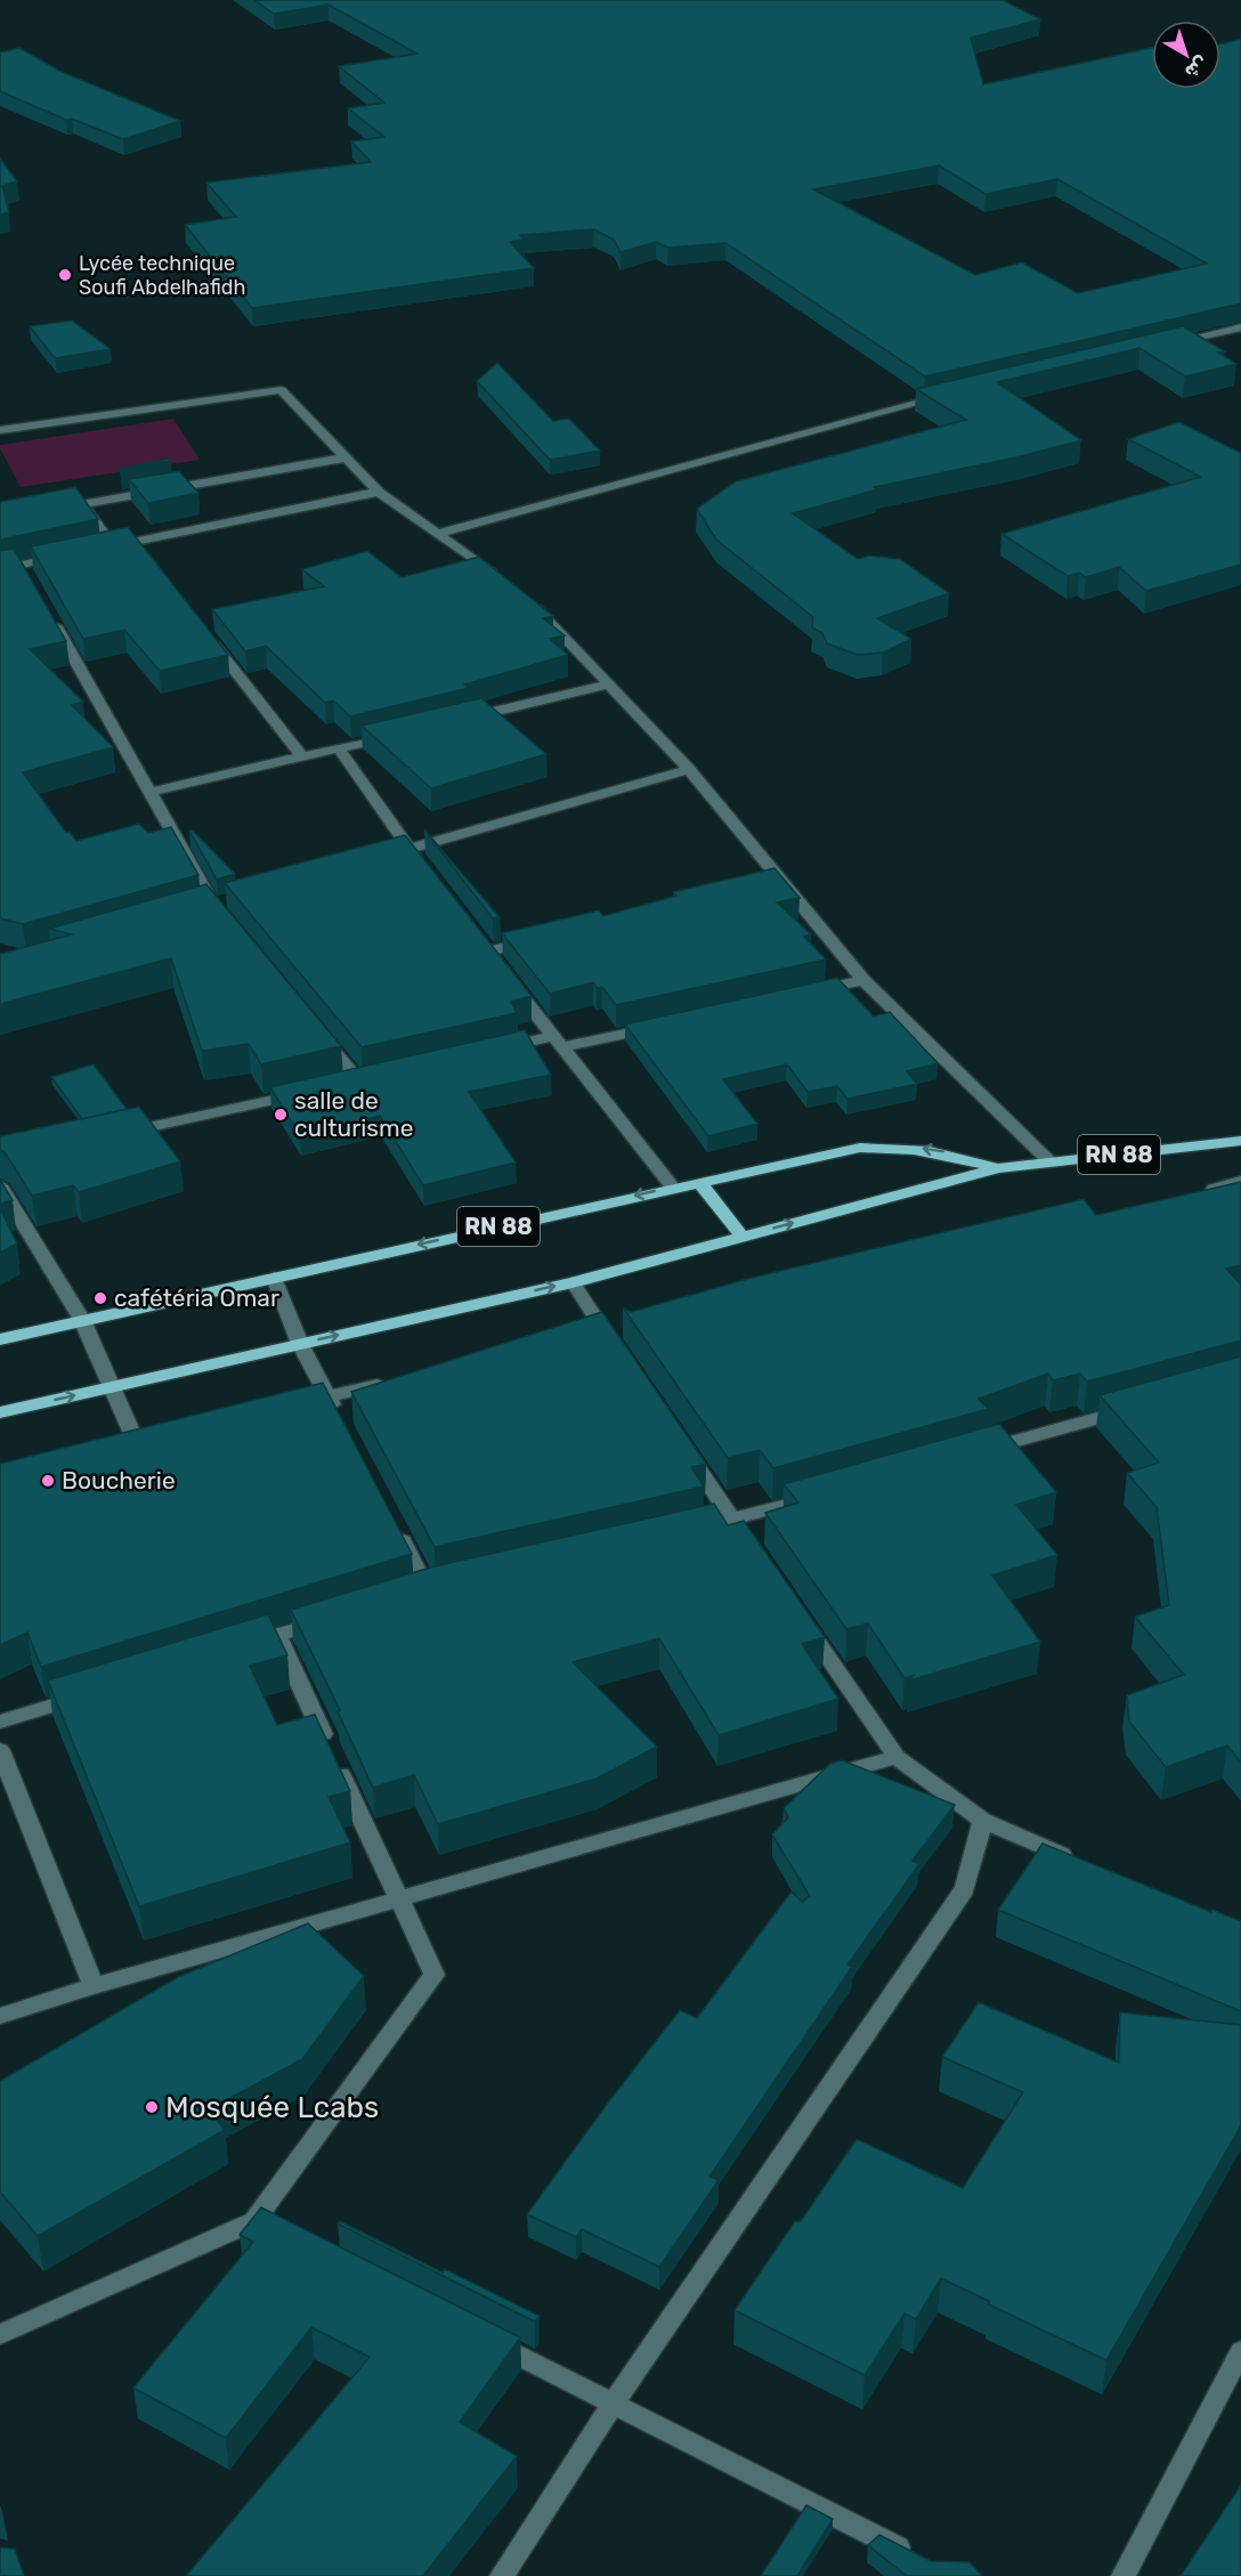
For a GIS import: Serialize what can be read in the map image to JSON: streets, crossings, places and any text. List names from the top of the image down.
{
  "streets": {
    "main road": ["RN 88"]
  },
  "places": [
    "Lycée technique Soufi Abdelhafidh",
    "salle de culturisme",
    "cafétéria Omar",
    "Boucherie",
    "Mosquée Lcabs"
  ],
  "north": "bottom right"
}
